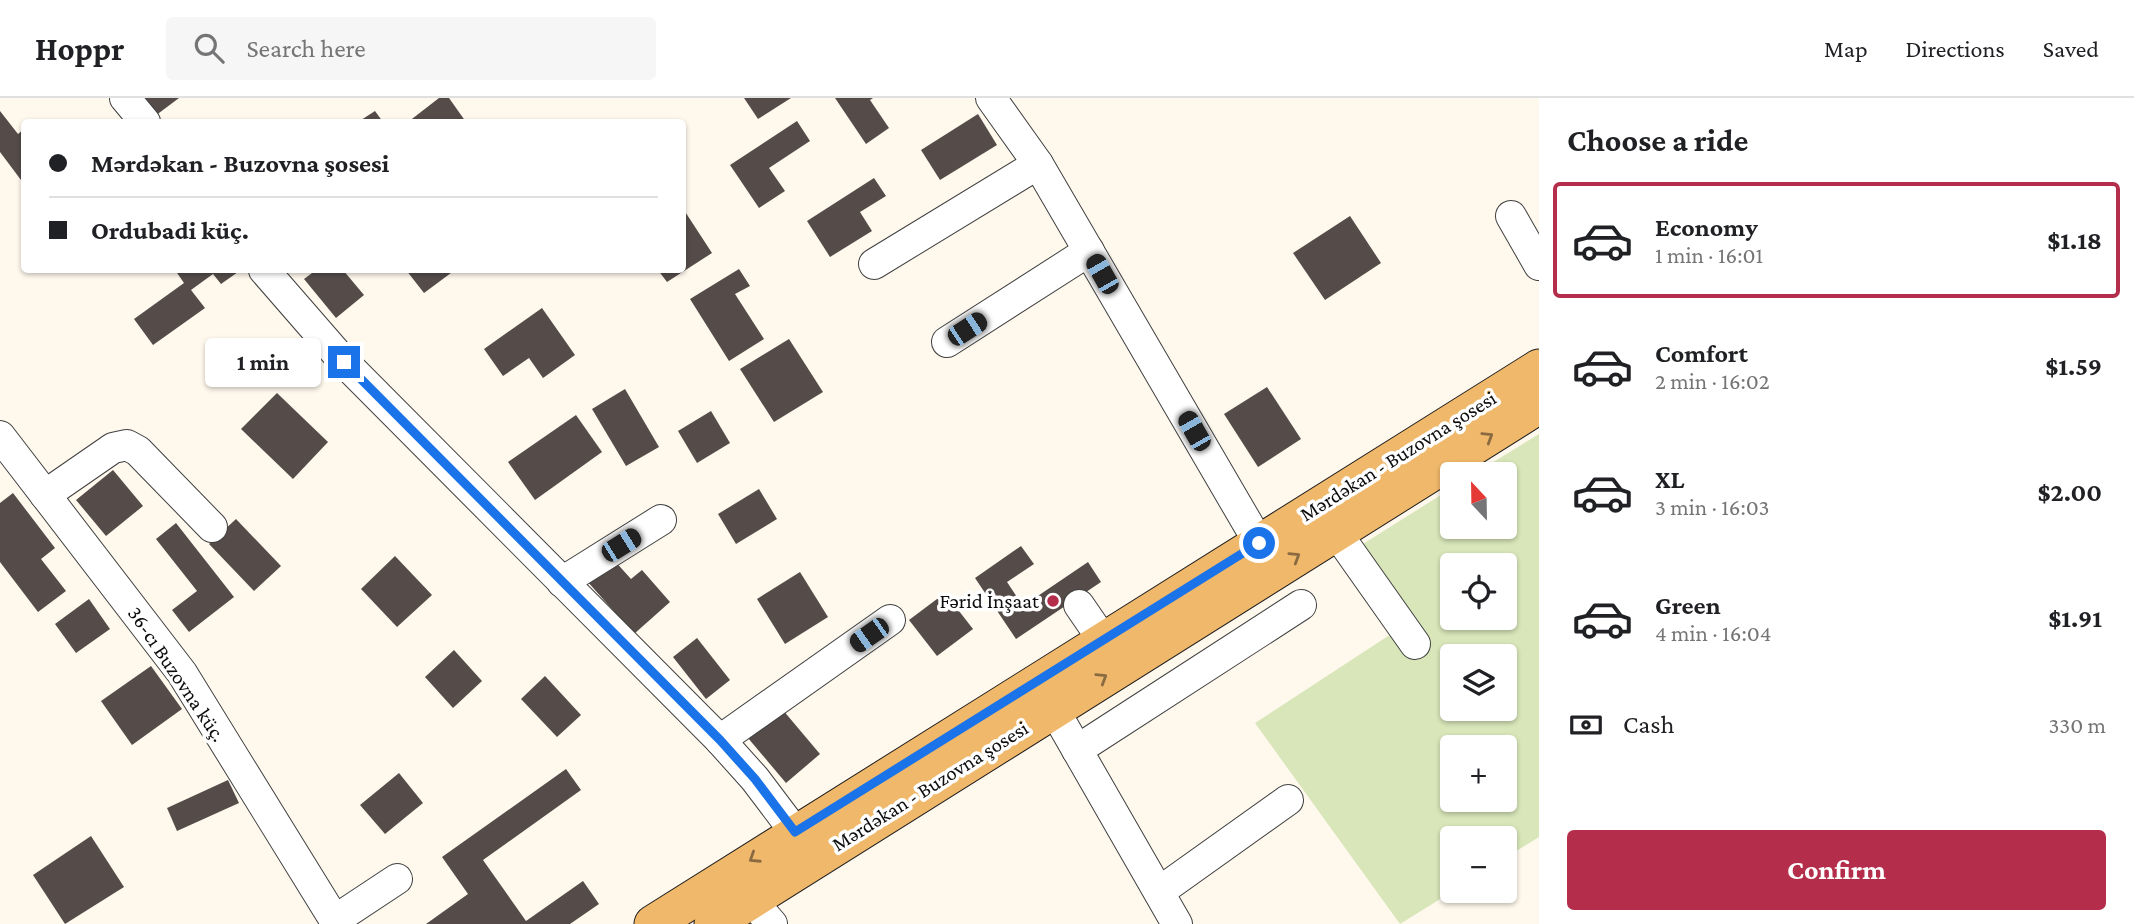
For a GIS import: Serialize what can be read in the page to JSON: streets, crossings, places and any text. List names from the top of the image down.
{
  "streets": {
    "main road": ["Mərdəkan - Buzovna şosesi"],
    "street": ["36-cı Buzovna küç."]
  },
  "places": ["Fərid İnşaat"],
  "north": "top",
  "page": {
    "header": "Hoppr",
    "search": "Search here",
    "nav": ["Map", "Directions", "Saved"],
    "heading": "Choose a ride",
    "banner": ["Mərdəkan - Buzovna şosesi", "Ordubadi küç."],
    "list": [
      {
        "name": "Economy",
        "note": "1 min · 16:01",
        "value": "$1.18"
      },
      {
        "name": "Comfort",
        "note": "2 min · 16:02",
        "value": "$1.59"
      },
      {
        "name": "XL",
        "note": "3 min · 16:03",
        "value": "$2.00"
      },
      {
        "name": "Green",
        "note": "4 min · 16:04",
        "value": "$1.91"
      }
    ],
    "bubble": "1 min",
    "map_buttons": ["+", "−"],
    "pay": ["Cash", "330 m"],
    "buttons": "Confirm"
  }
}
